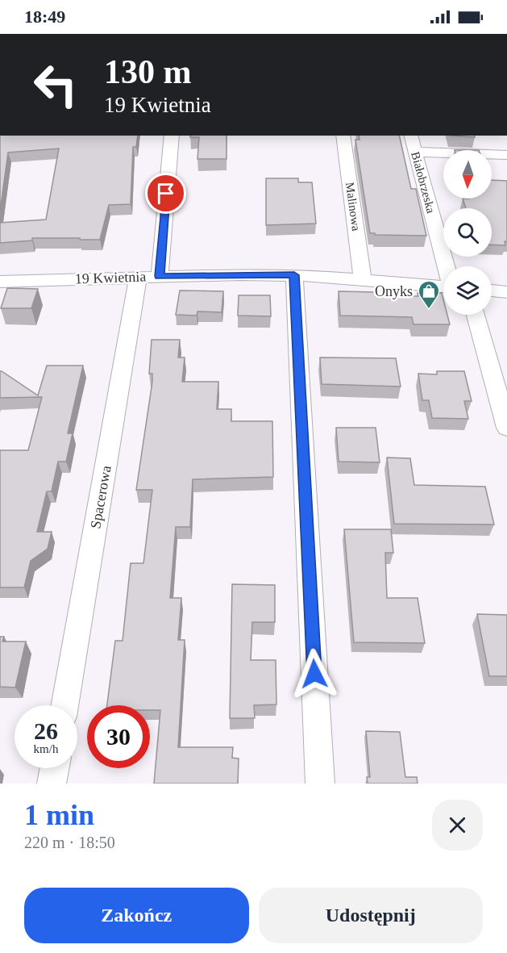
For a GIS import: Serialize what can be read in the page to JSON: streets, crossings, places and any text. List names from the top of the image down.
{
  "streets": {
    "street": [
      "Białobrzeska",
      "Malinowa",
      "19 Kwietnia",
      "Spacerowa"
    ]
  },
  "crossings": [
    ["Malinowa", "19 Kwietnia"],
    ["19 Kwietnia", "Spacerowa"]
  ],
  "places": {
    "shop": ["Onyks"]
  },
  "north": "bottom",
  "page": {
    "status": "18:49",
    "turn": ["130 m", "19 Kwietnia"],
    "speed": "26 km/h",
    "limit": "30",
    "heading": ["1 min", "220 m · 18:50"],
    "buttons": ["Zakończ", "Udostępnij"]
  }
}
